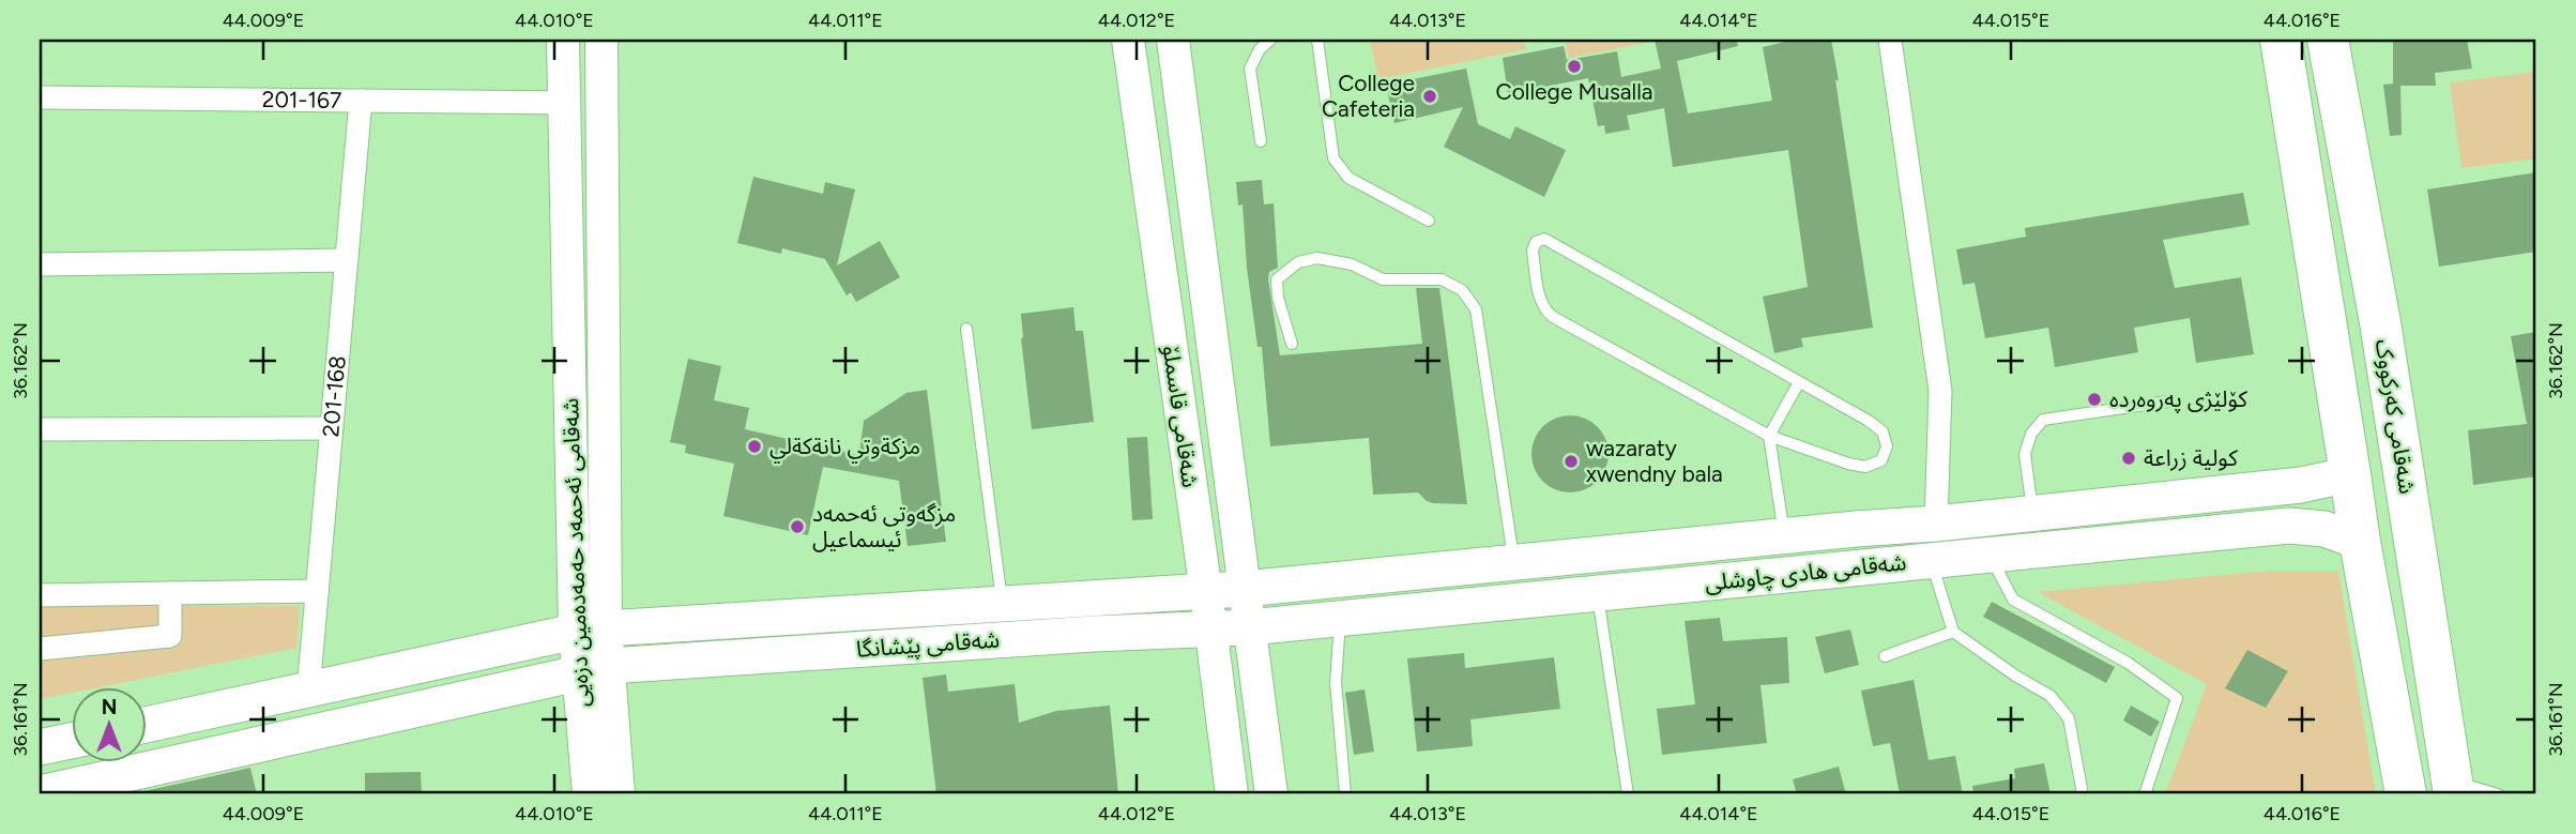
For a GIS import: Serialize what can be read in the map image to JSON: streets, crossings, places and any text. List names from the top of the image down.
{
  "streets": {
    "highway": ["شەقامی کەرکووک"],
    "main road": [
      "شەقامی قاسملۆ",
      "شەقامی ئەحمەد حەمەدەمین دزەیی",
      "شەقامی هادی چاوشلی",
      "شەقامی پێشانگا"
    ],
    "street": ["201-167", "201-168"]
  },
  "crossings": [
    ["201-167", "201-168"],
    ["201-167", "شەقامی ئەحمەد حەمەدەمین دزەیی"],
    ["201-168", "شەقامی پێشانگا"],
    ["شەقامی قاسملۆ", "شەقامی هادی چاوشلی"],
    ["شەقامی قاسملۆ", "شەقامی پێشانگا"],
    ["شەقامی ئەحمەد حەمەدەمین دزەیی", "شەقامی پێشانگا"],
    ["شەقامی هادی چاوشلی", "شەقامی پێشانگا"]
  ],
  "places": [
    "College Musalla",
    "College Cafeteria",
    "کۆلێژی پەروەردە",
    "مزكةوتي نانةكةلي",
    "كولية زراعة",
    "wazaraty xwendny bala",
    "مزگەوتی ئەحمەد ئیسماعیل"
  ],
  "north": "top",
  "coordinates": [
    "44.009°E",
    "44.010°E",
    "44.011°E",
    "44.012°E",
    "44.013°E",
    "44.014°E",
    "44.015°E",
    "44.016°E",
    "36.162°N",
    "36.161°N"
  ]
}
